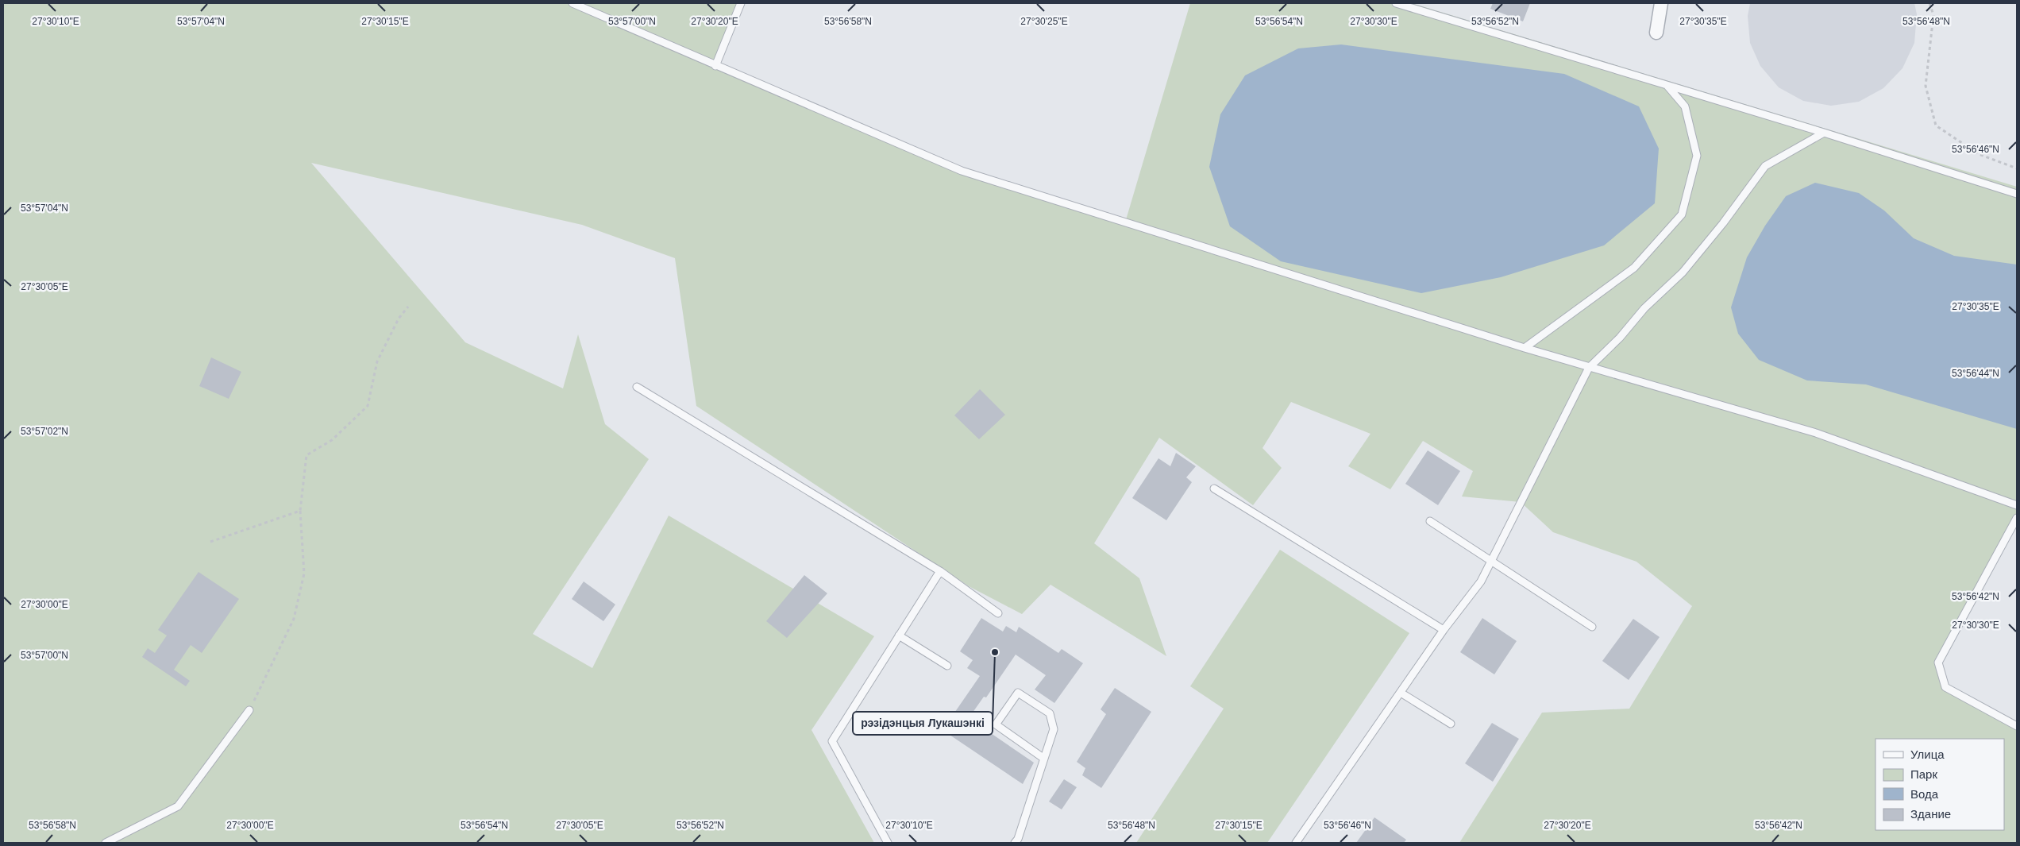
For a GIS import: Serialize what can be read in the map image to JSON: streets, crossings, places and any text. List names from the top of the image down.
{
  "places": ["рэзідэнцыя Лукашэнкі"],
  "legend": [
    "Улица",
    "Парк",
    "Вода",
    "Здание"
  ],
  "coordinates": [
    "27°30'10\"E",
    "27°30'15\"E",
    "27°30'20\"E",
    "27°30'25\"E",
    "27°30'30\"E",
    "27°30'35\"E",
    "53°57'04\"N",
    "53°57'00\"N",
    "53°56'58\"N",
    "53°56'54\"N",
    "53°56'52\"N",
    "53°56'48\"N",
    "53°56'46\"N",
    "27°30'05\"E",
    "53°56'44\"N",
    "53°57'02\"N",
    "53°56'42\"N",
    "27°30'00\"E"
  ]
}
